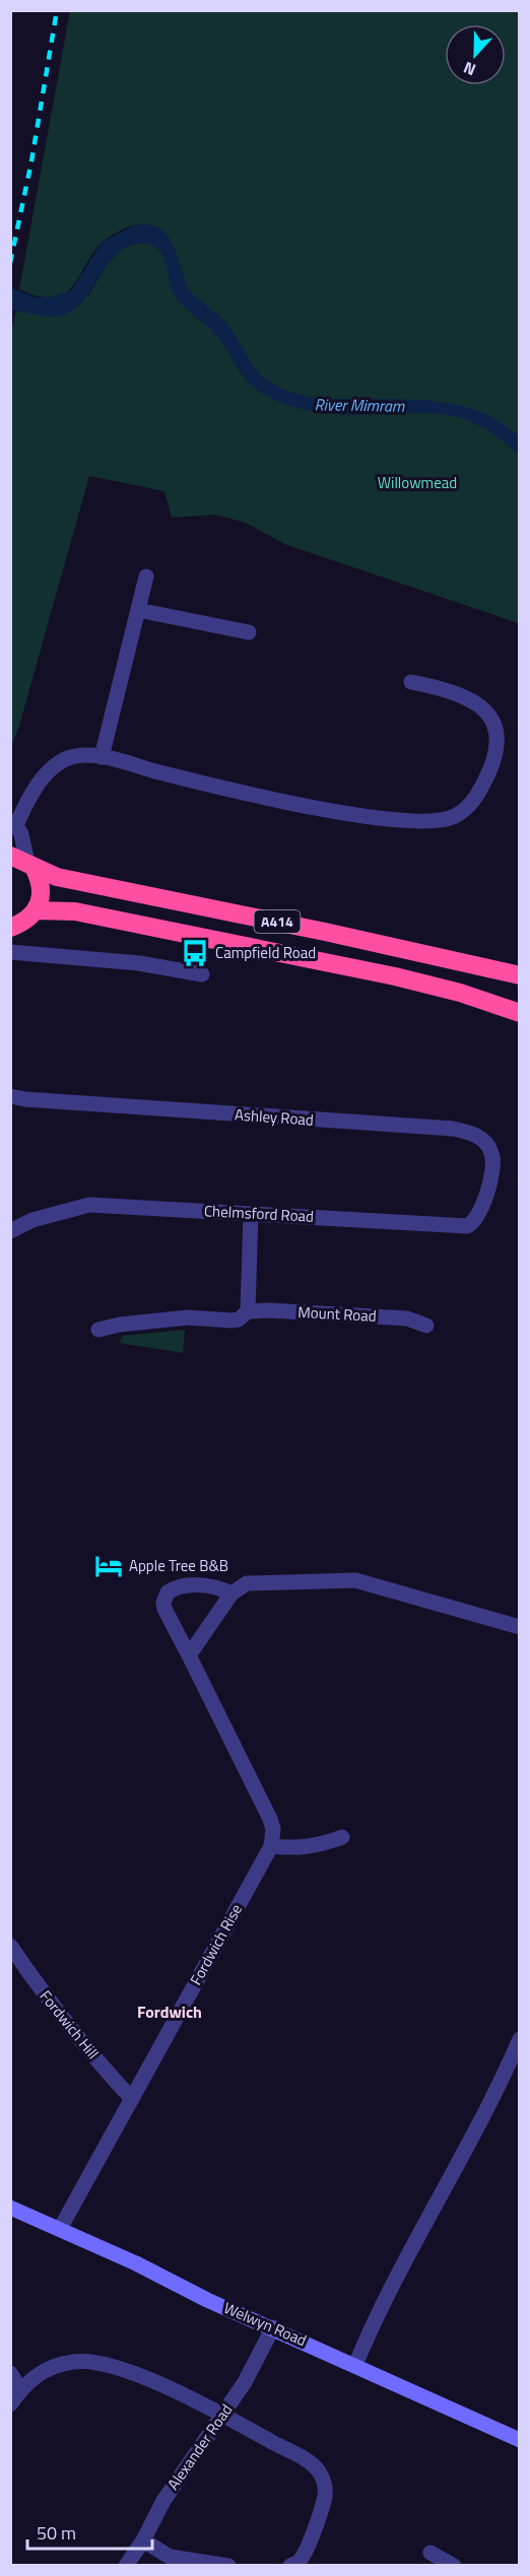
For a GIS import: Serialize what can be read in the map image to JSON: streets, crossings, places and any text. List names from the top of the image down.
{
  "streets": {
    "highway": ["A414"],
    "main road": ["Welwyn Road"],
    "street": [
      "Ashley Road",
      "Chelmsford Road",
      "Mount Road",
      "Fordwich Rise",
      "Fordwich Hill",
      "Alexander Road"
    ]
  },
  "crossings": [
    ["Ashley Road", "Chelmsford Road"],
    ["Fordwich Rise", "Fordwich Hill"],
    ["Fordwich Rise", "Welwyn Road"],
    ["Welwyn Road", "Alexander Road"]
  ],
  "districts": ["Fordwich"],
  "water": ["River Mimram"],
  "parks": ["Willowmead"],
  "places": {
    "bus stop": ["Campfield Road"],
    "hotel": ["Apple Tree B&B"]
  },
  "scale_bar": "50 m",
  "north": "bottom"
}
